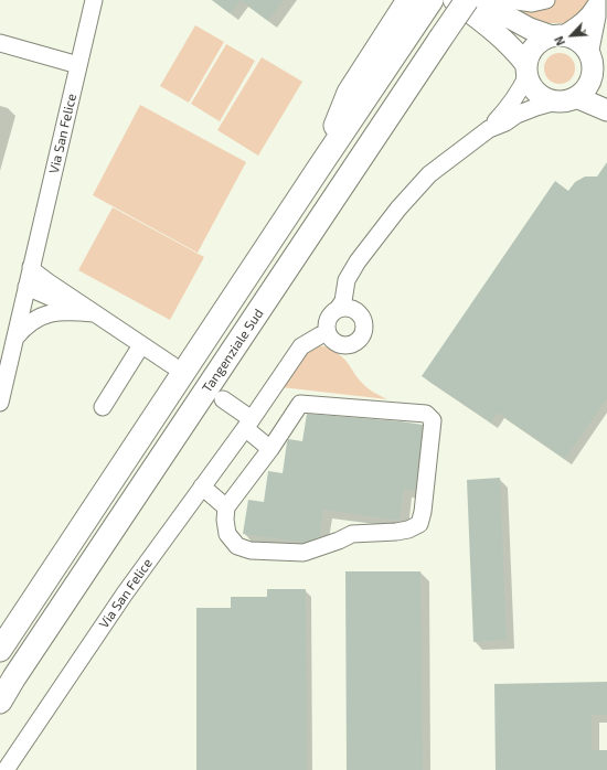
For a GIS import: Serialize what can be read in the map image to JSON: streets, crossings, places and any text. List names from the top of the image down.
{
  "streets": {
    "highway": ["Tangenziale Sud"],
    "street": ["Via San Felice"]
  },
  "north": "bottom left"
}
